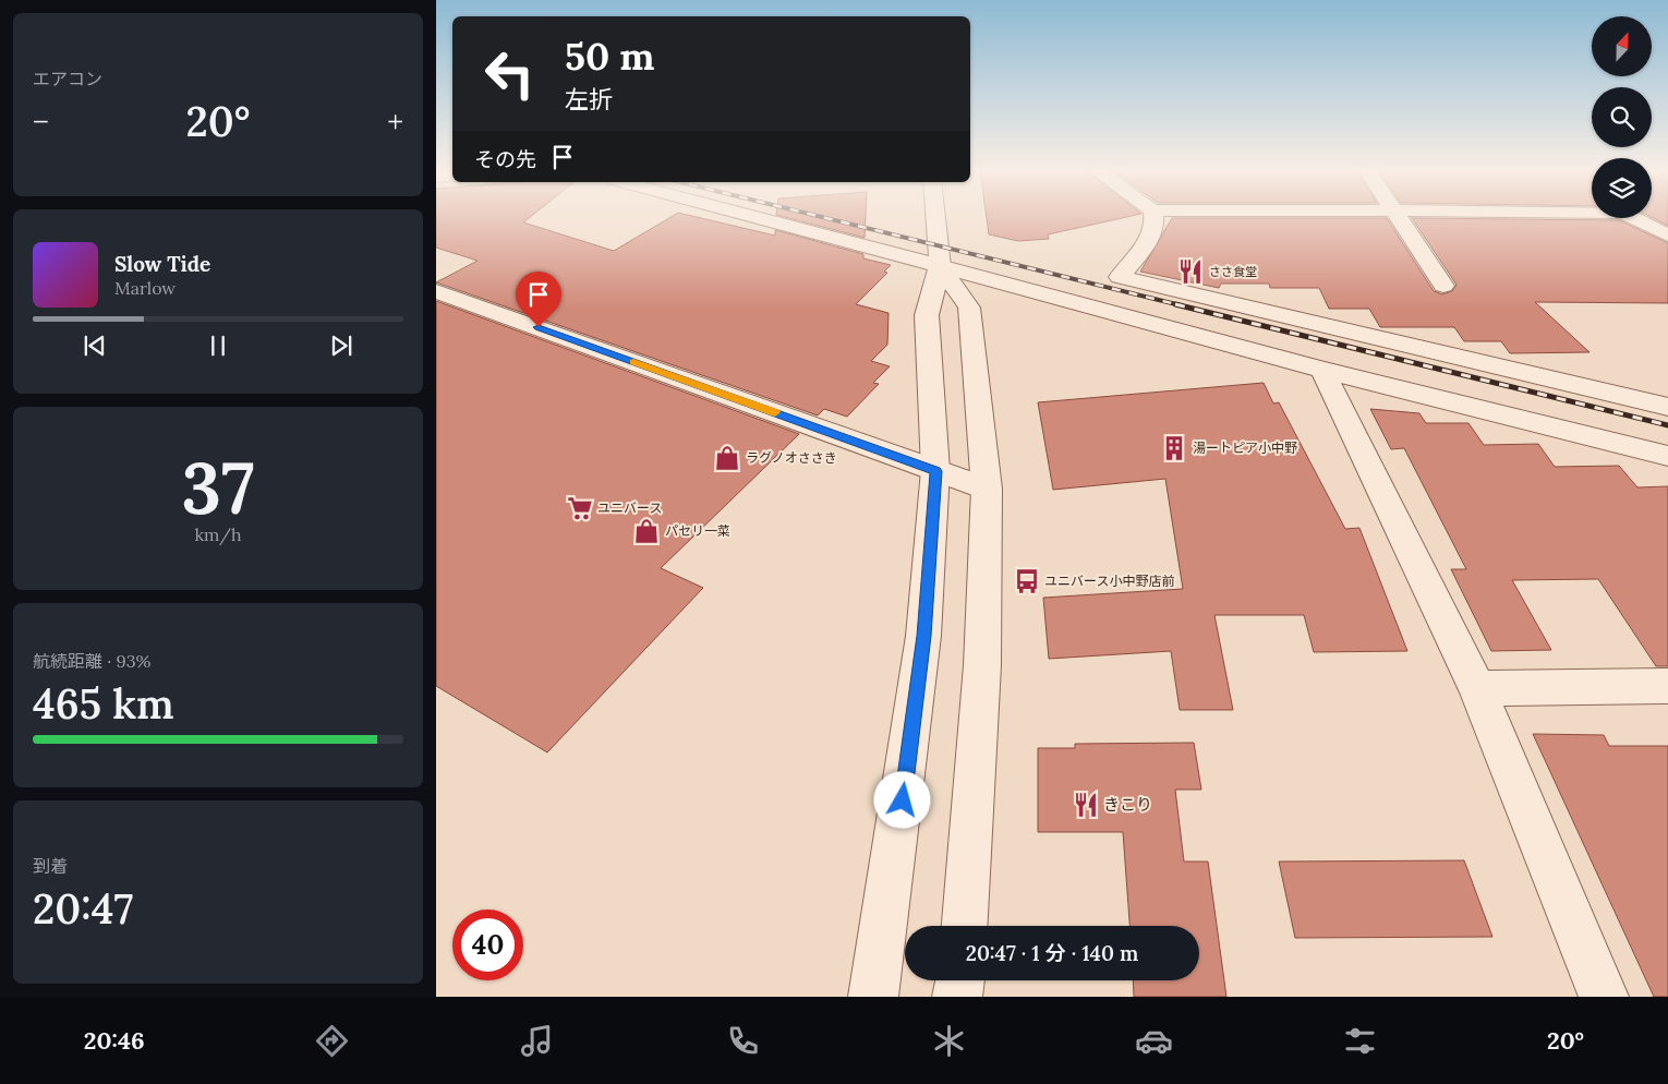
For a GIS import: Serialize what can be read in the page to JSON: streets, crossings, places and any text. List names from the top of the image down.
{
  "places": {
    "restaurant": ["ささ食堂", "きこり"],
    "building": ["湯ートピア小中野"],
    "shop": ["ラグノオささき", "パセリ一菜"],
    "supermarket": ["ユニバース"],
    "bus stop": ["ユニバース小中野店前"]
  },
  "north": "top",
  "page": {
    "tile": [
      "エアコン",
      ["37", "km/h"],
      ["航続距離 · 93%", "465 km"],
      ["到着", "20:47"]
    ],
    "turn": ["50 m", "左折"],
    "heat": ["−", "20°", "+"],
    "then": "その先",
    "song": ["Slow Tide", "Marlow"],
    "limit": "40",
    "trip": "20:47 · 1 分 · 140 m",
    "tabs": ["20:46", "20°"]
  }
}
